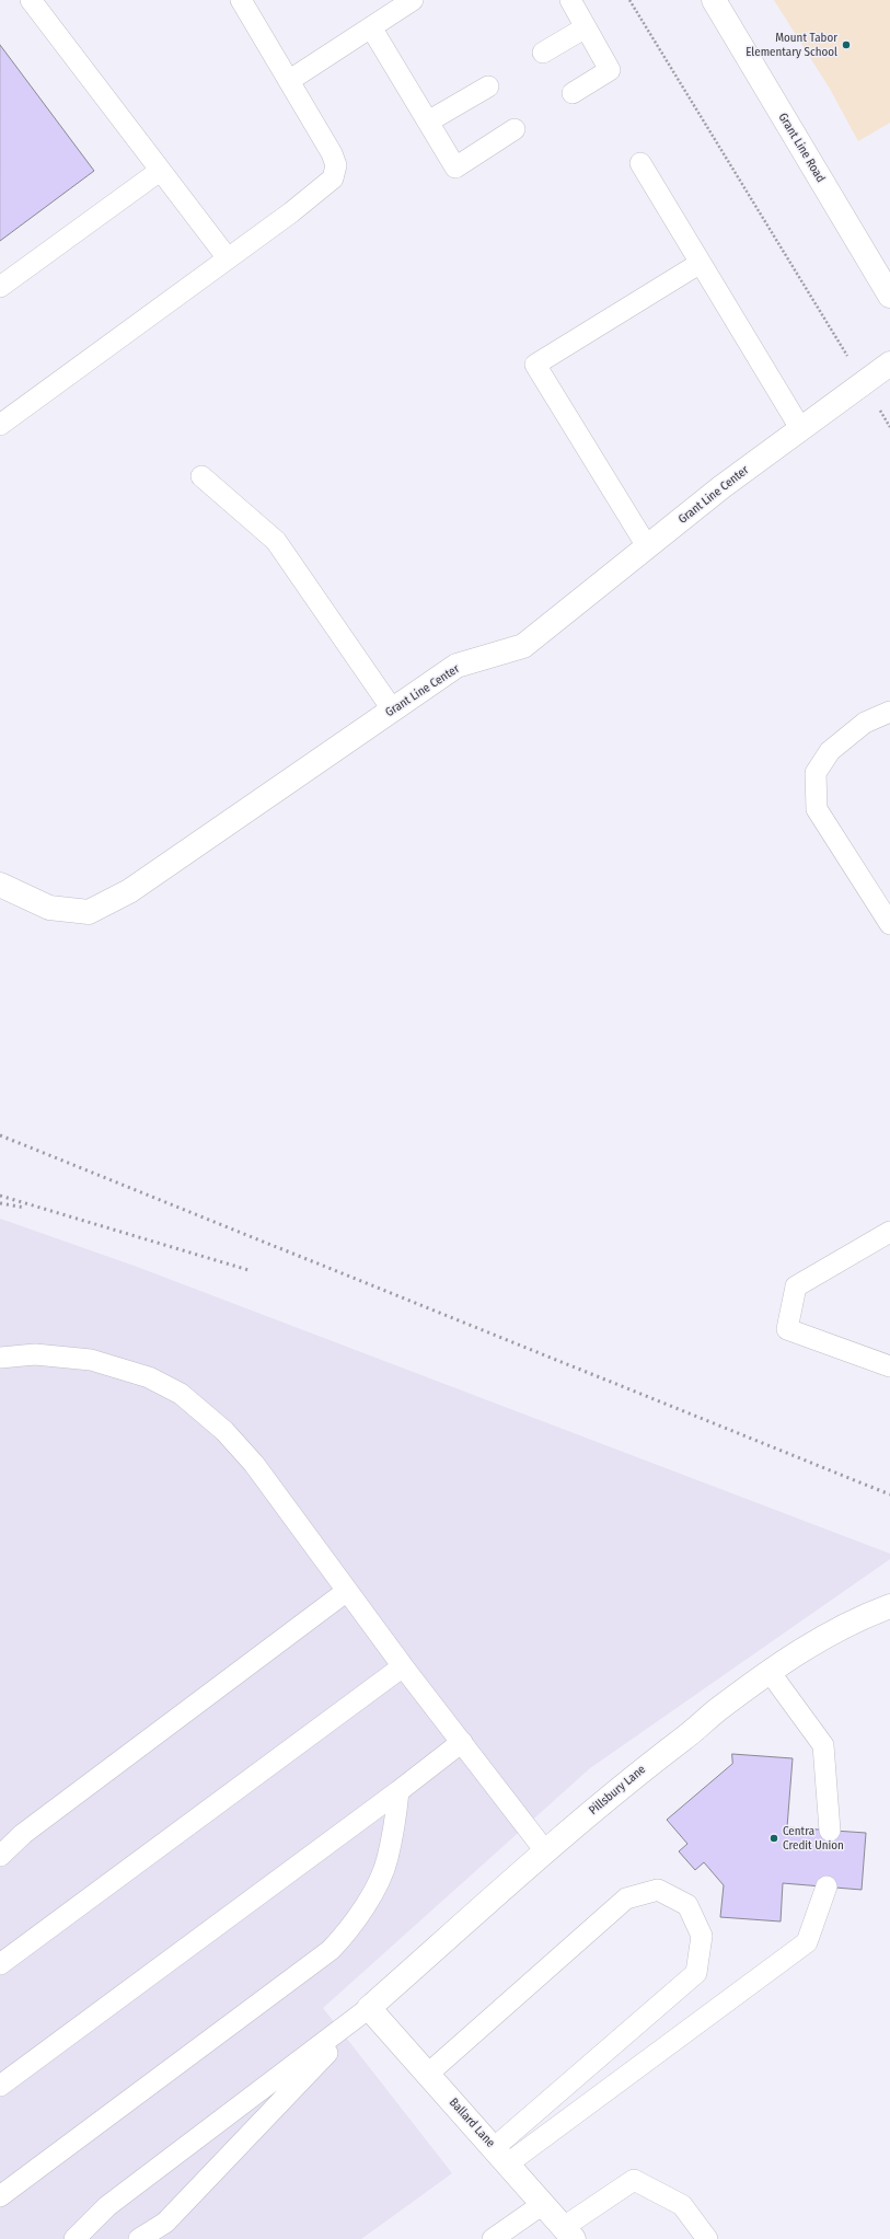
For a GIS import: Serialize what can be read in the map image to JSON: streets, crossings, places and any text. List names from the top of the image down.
{
  "streets": {
    "street": [
      "Grant Line Road",
      "Grant Line Center",
      "Pillsbury Lane",
      "Ballard Lane"
    ]
  },
  "crossings": [
    ["Pillsbury Lane", "Ballard Lane"]
  ],
  "places": ["Mount Tabor Elementary School", "Centra Credit Union"]
}
